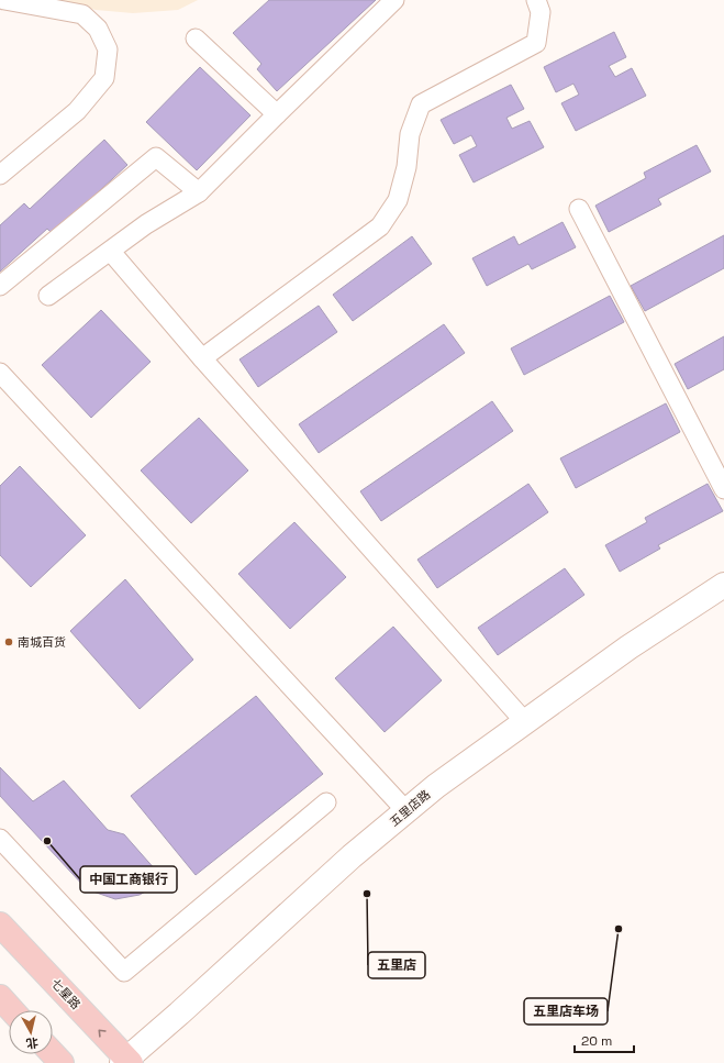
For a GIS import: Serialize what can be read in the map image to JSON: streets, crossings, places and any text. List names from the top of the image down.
{
  "streets": {
    "highway": ["七星路"],
    "main road": ["五里店路"]
  },
  "crossings": [
    ["五里店路", "七星路"]
  ],
  "one_way": ["七星路"],
  "places": [
    "南城百货",
    "中国工商银行",
    "五里店",
    "五里店车场"
  ],
  "scale_bar": "20 m",
  "north": "bottom"
}
